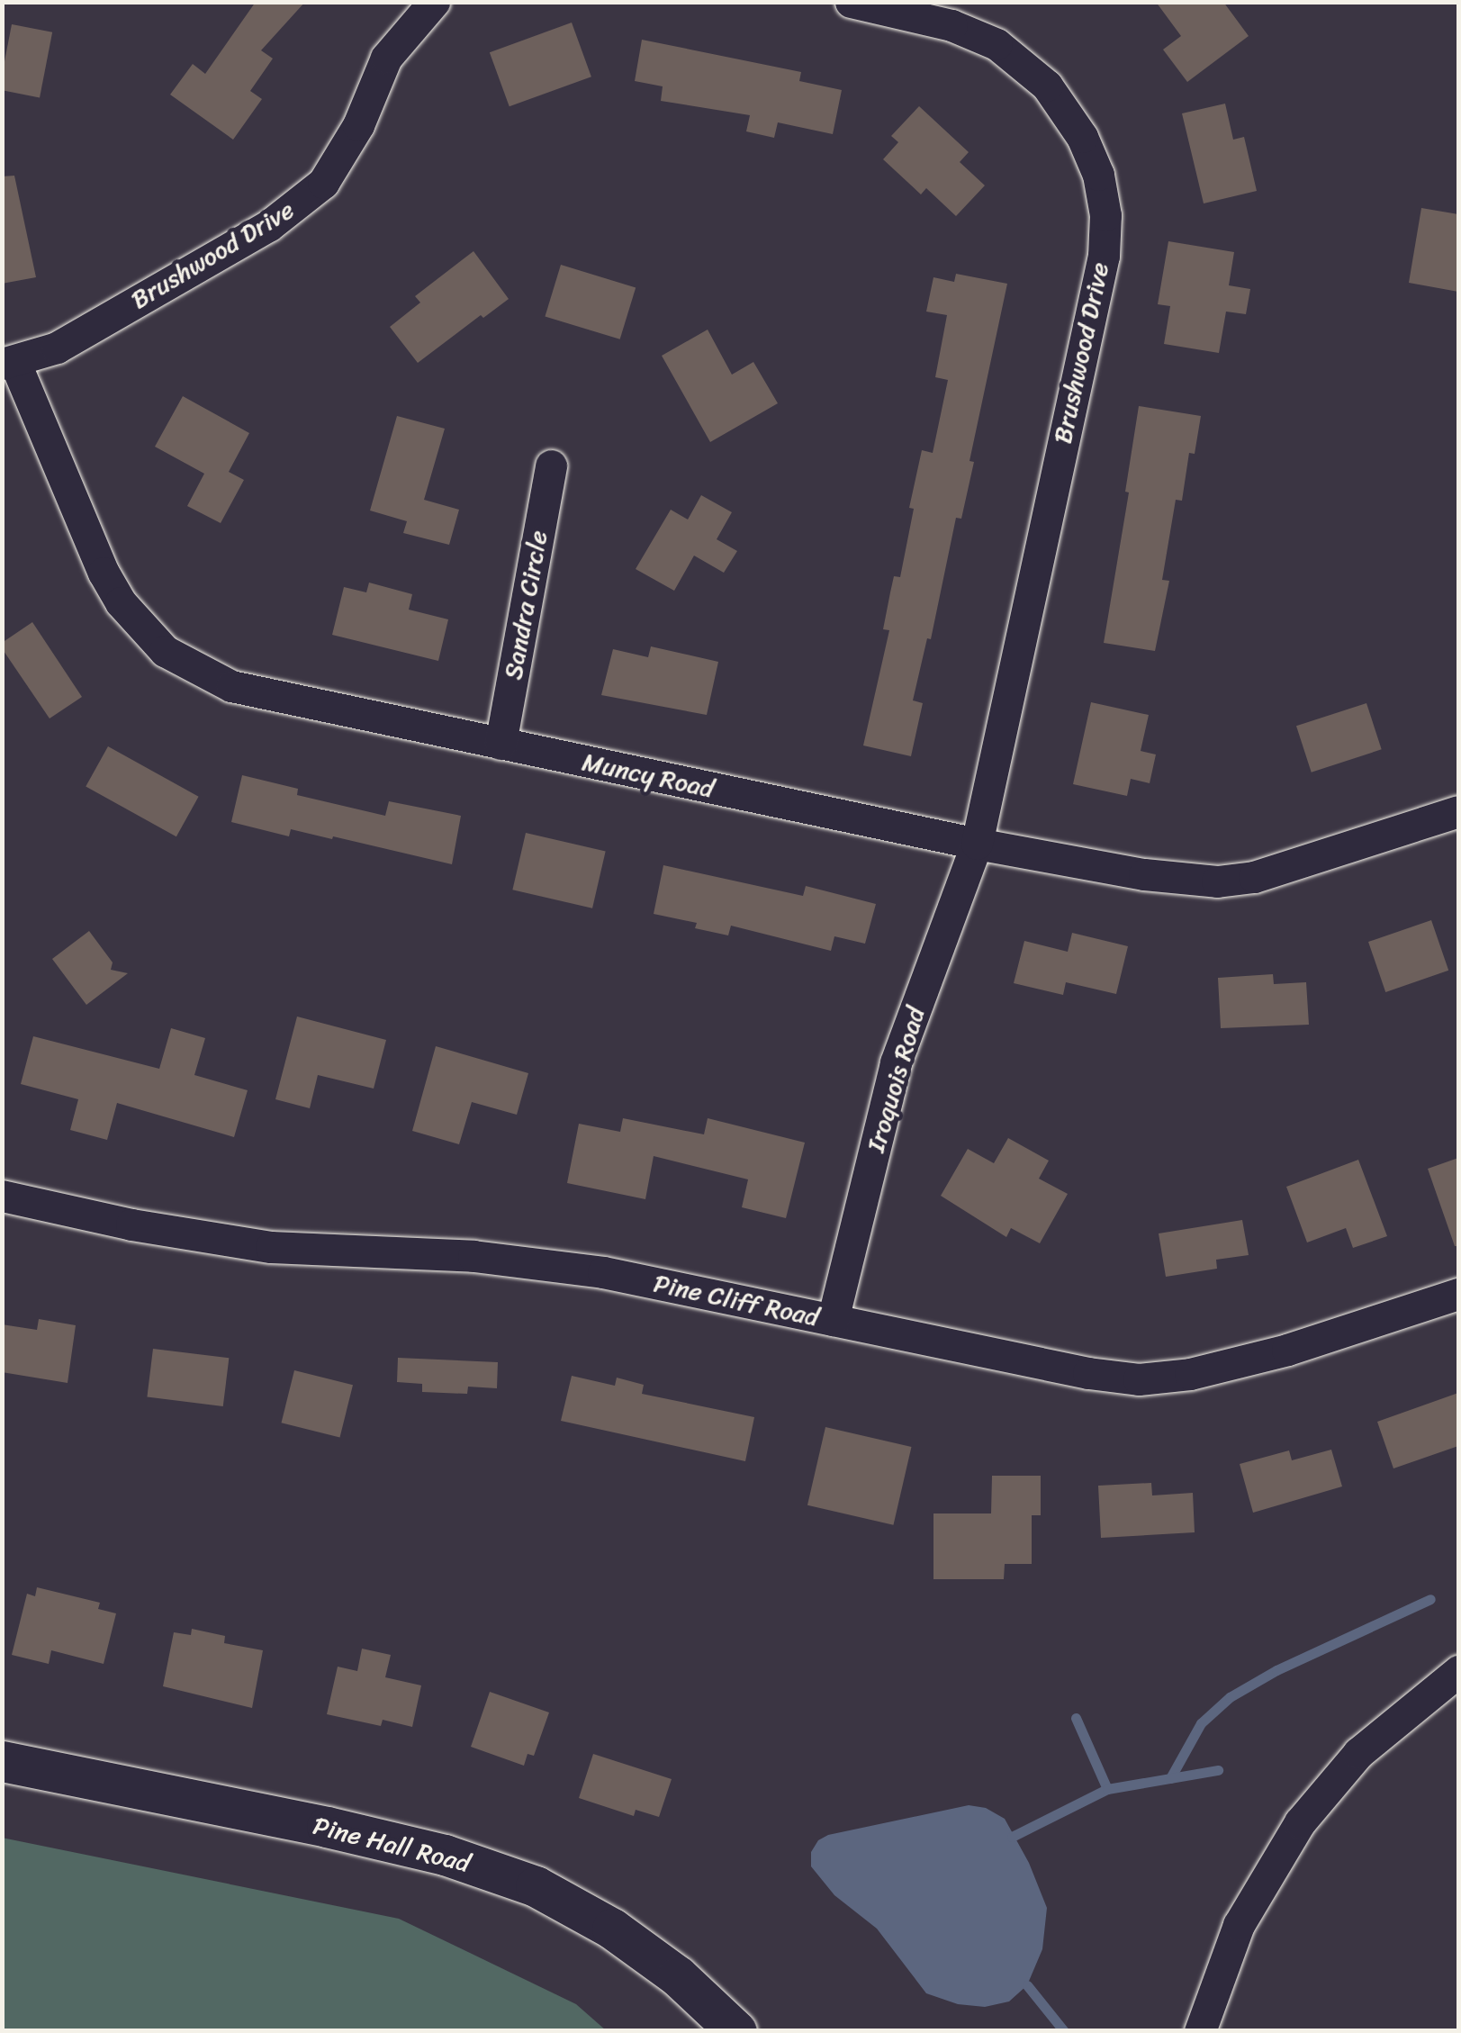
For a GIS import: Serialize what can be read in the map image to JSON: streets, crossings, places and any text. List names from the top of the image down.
{
  "streets": {
    "street": [
      "Brushwood Drive",
      "Sandra Circle",
      "Muncy Road",
      "Iroquois Road",
      "Pine Cliff Road",
      "Pine Hall Road"
    ]
  },
  "crossings": [
    ["Brushwood Drive", "Muncy Road"],
    ["Brushwood Drive", "Iroquois Road"],
    ["Sandra Circle", "Muncy Road"],
    ["Muncy Road", "Iroquois Road"],
    ["Iroquois Road", "Pine Cliff Road"]
  ]
}
